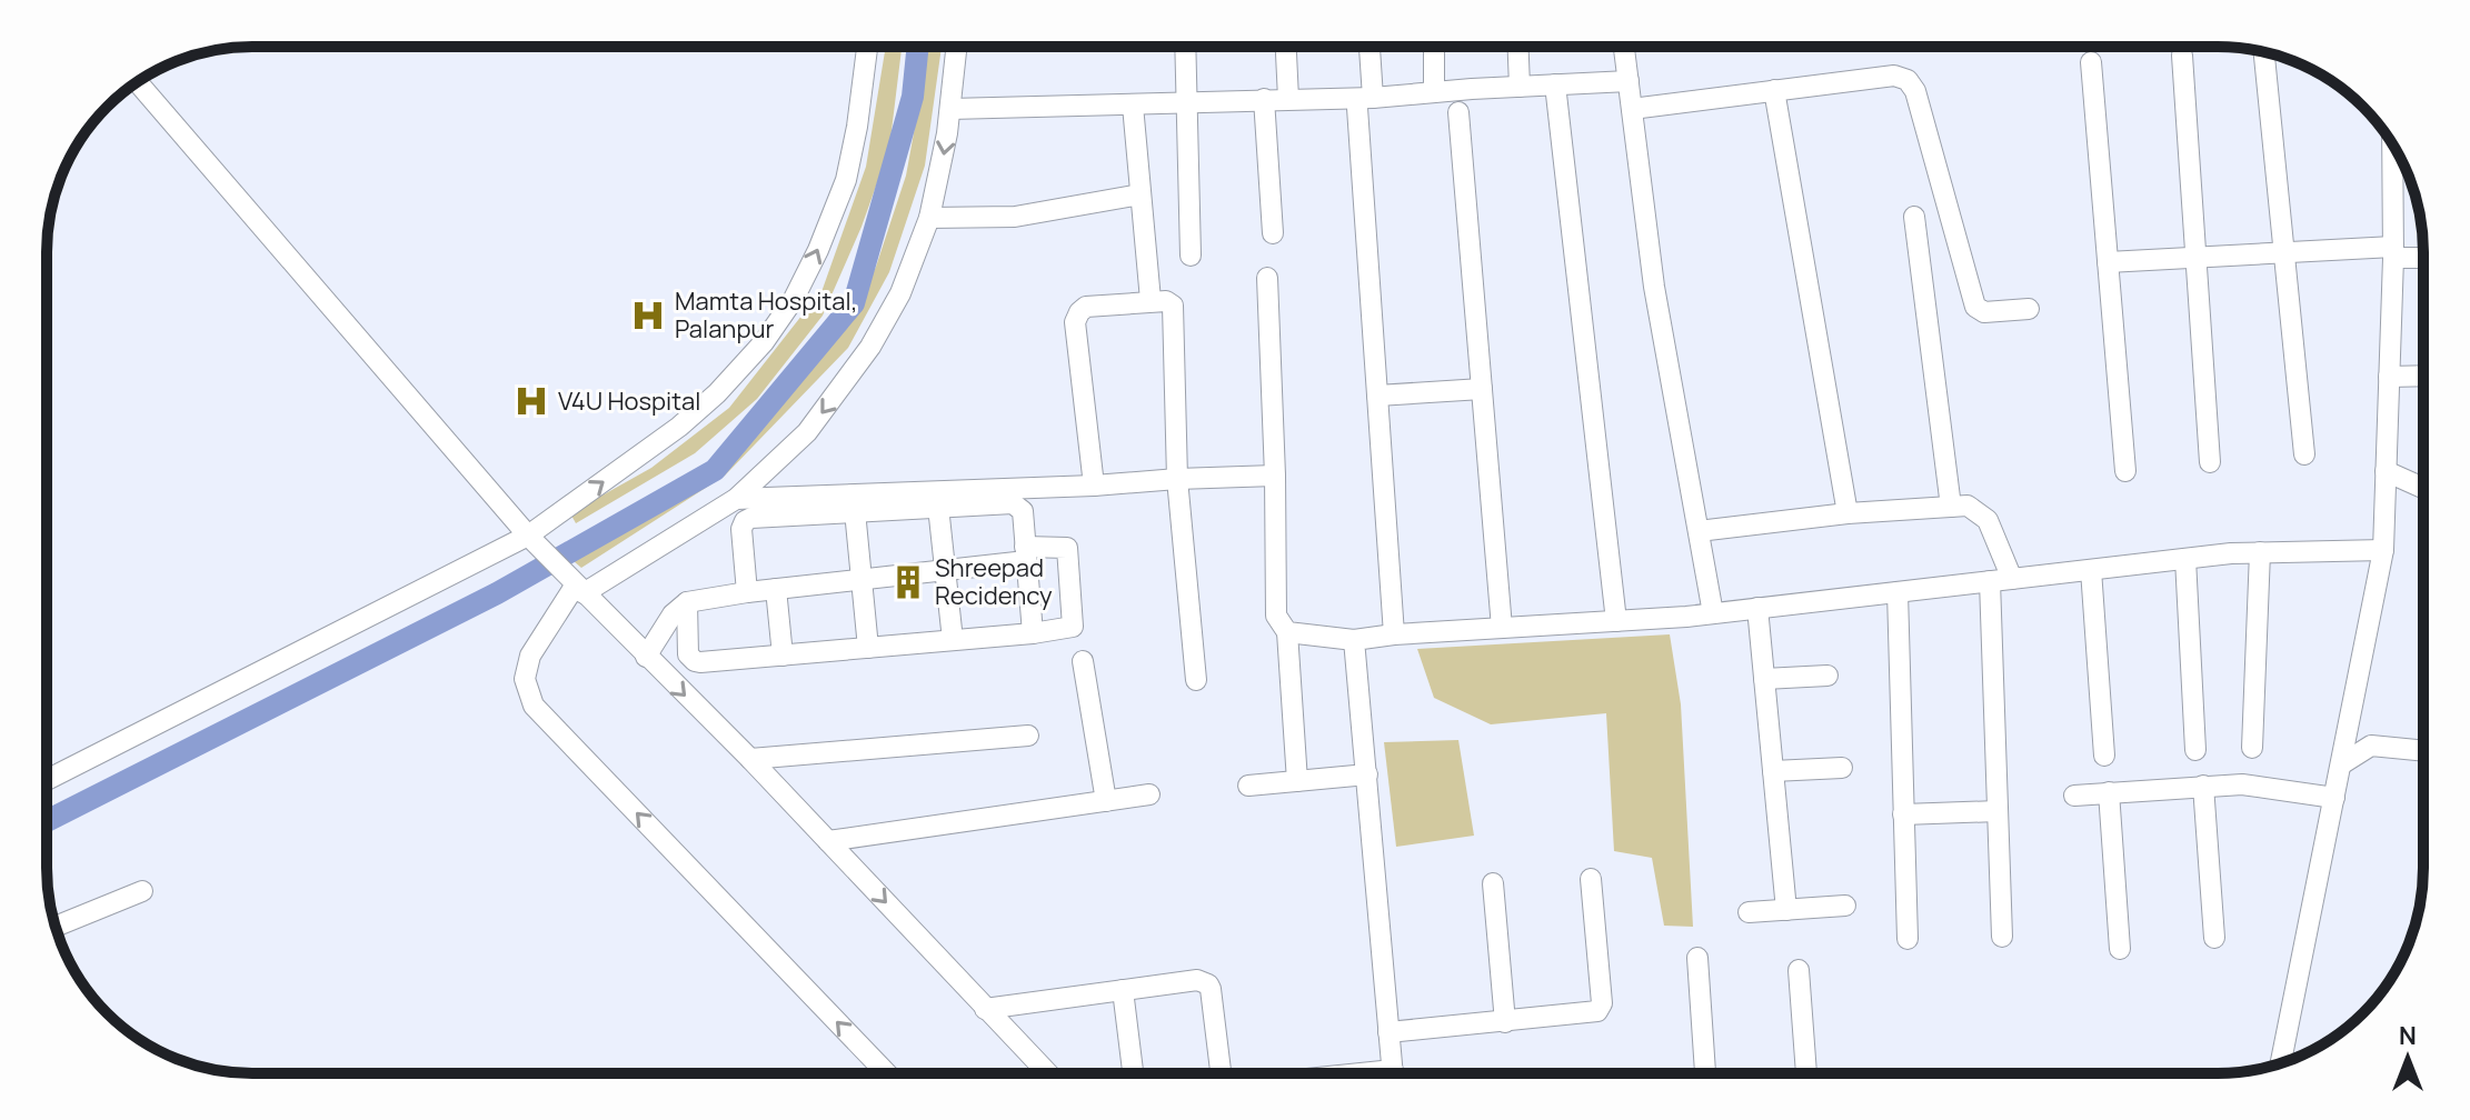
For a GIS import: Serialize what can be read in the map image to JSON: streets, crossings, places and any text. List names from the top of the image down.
{
  "places": {
    "hospital": ["Mamta Hospital, Palanpur", "V4U Hospital"],
    "building": ["Shreepad Recidency"]
  },
  "north": "top"
}
